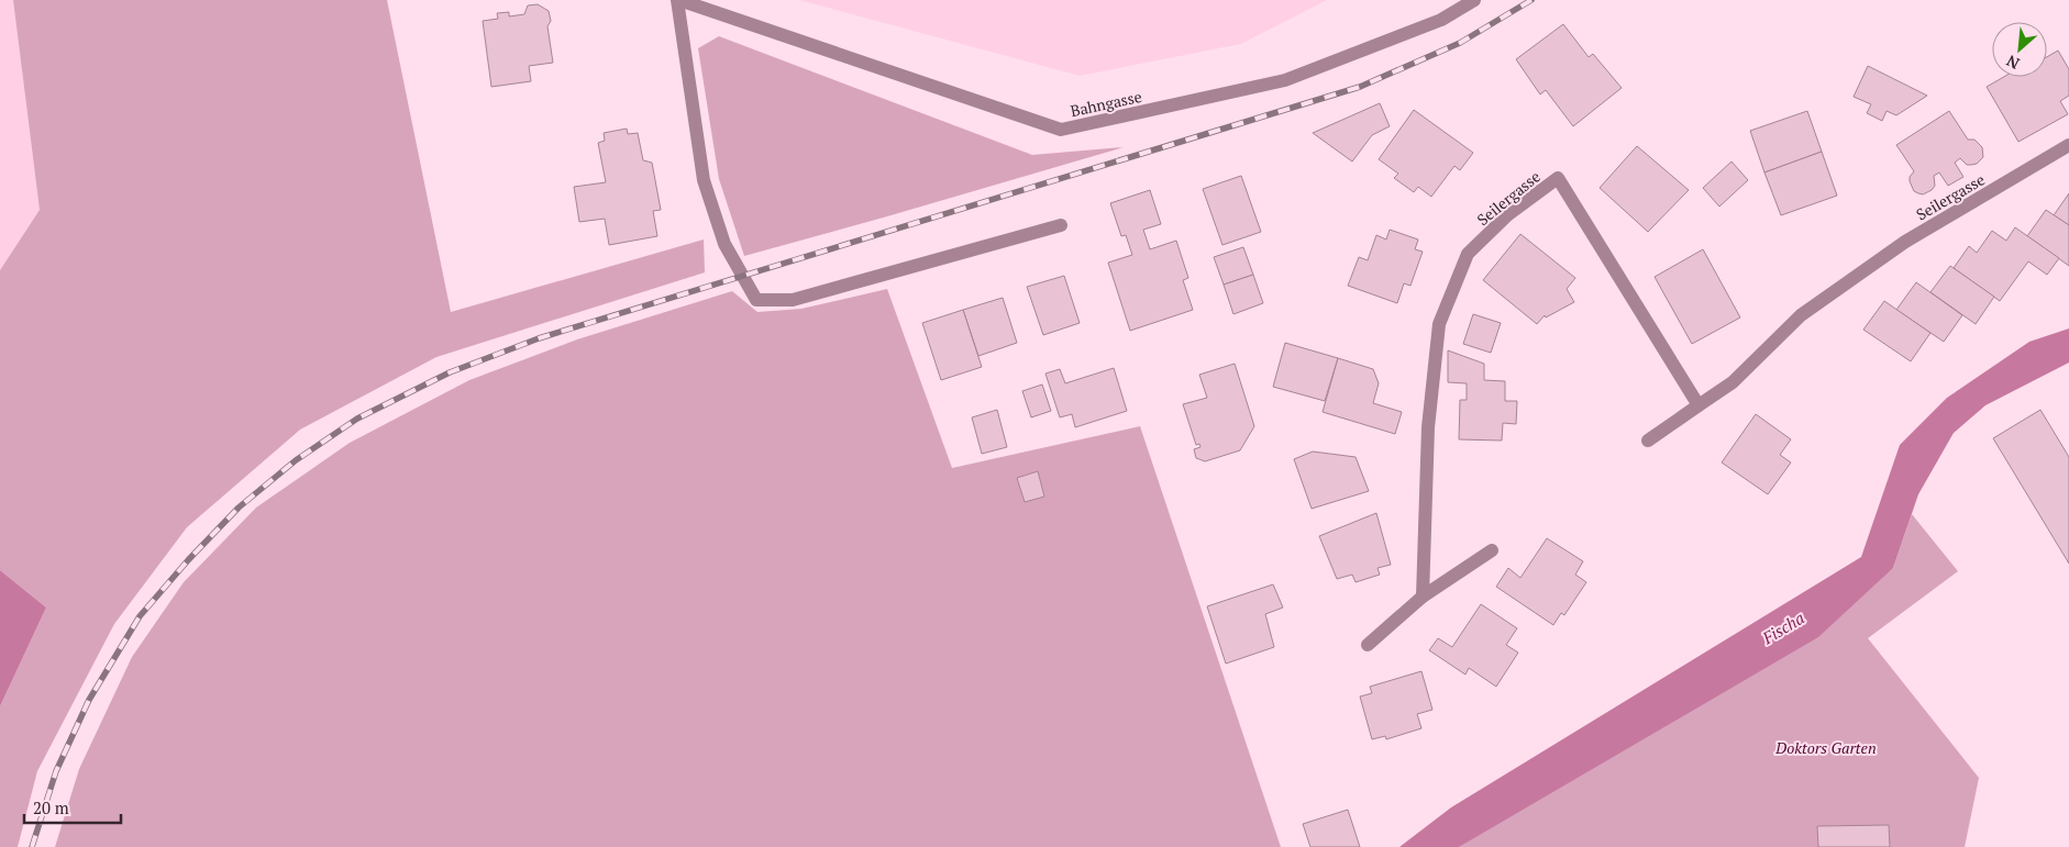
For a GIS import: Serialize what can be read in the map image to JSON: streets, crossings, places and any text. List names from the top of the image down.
{
  "streets": {
    "street": ["Bahngasse", "Seilergasse"]
  },
  "water": ["Fischa"],
  "parks": ["Doktors Garten"],
  "scale_bar": "20 m",
  "north": "bottom left"
}
